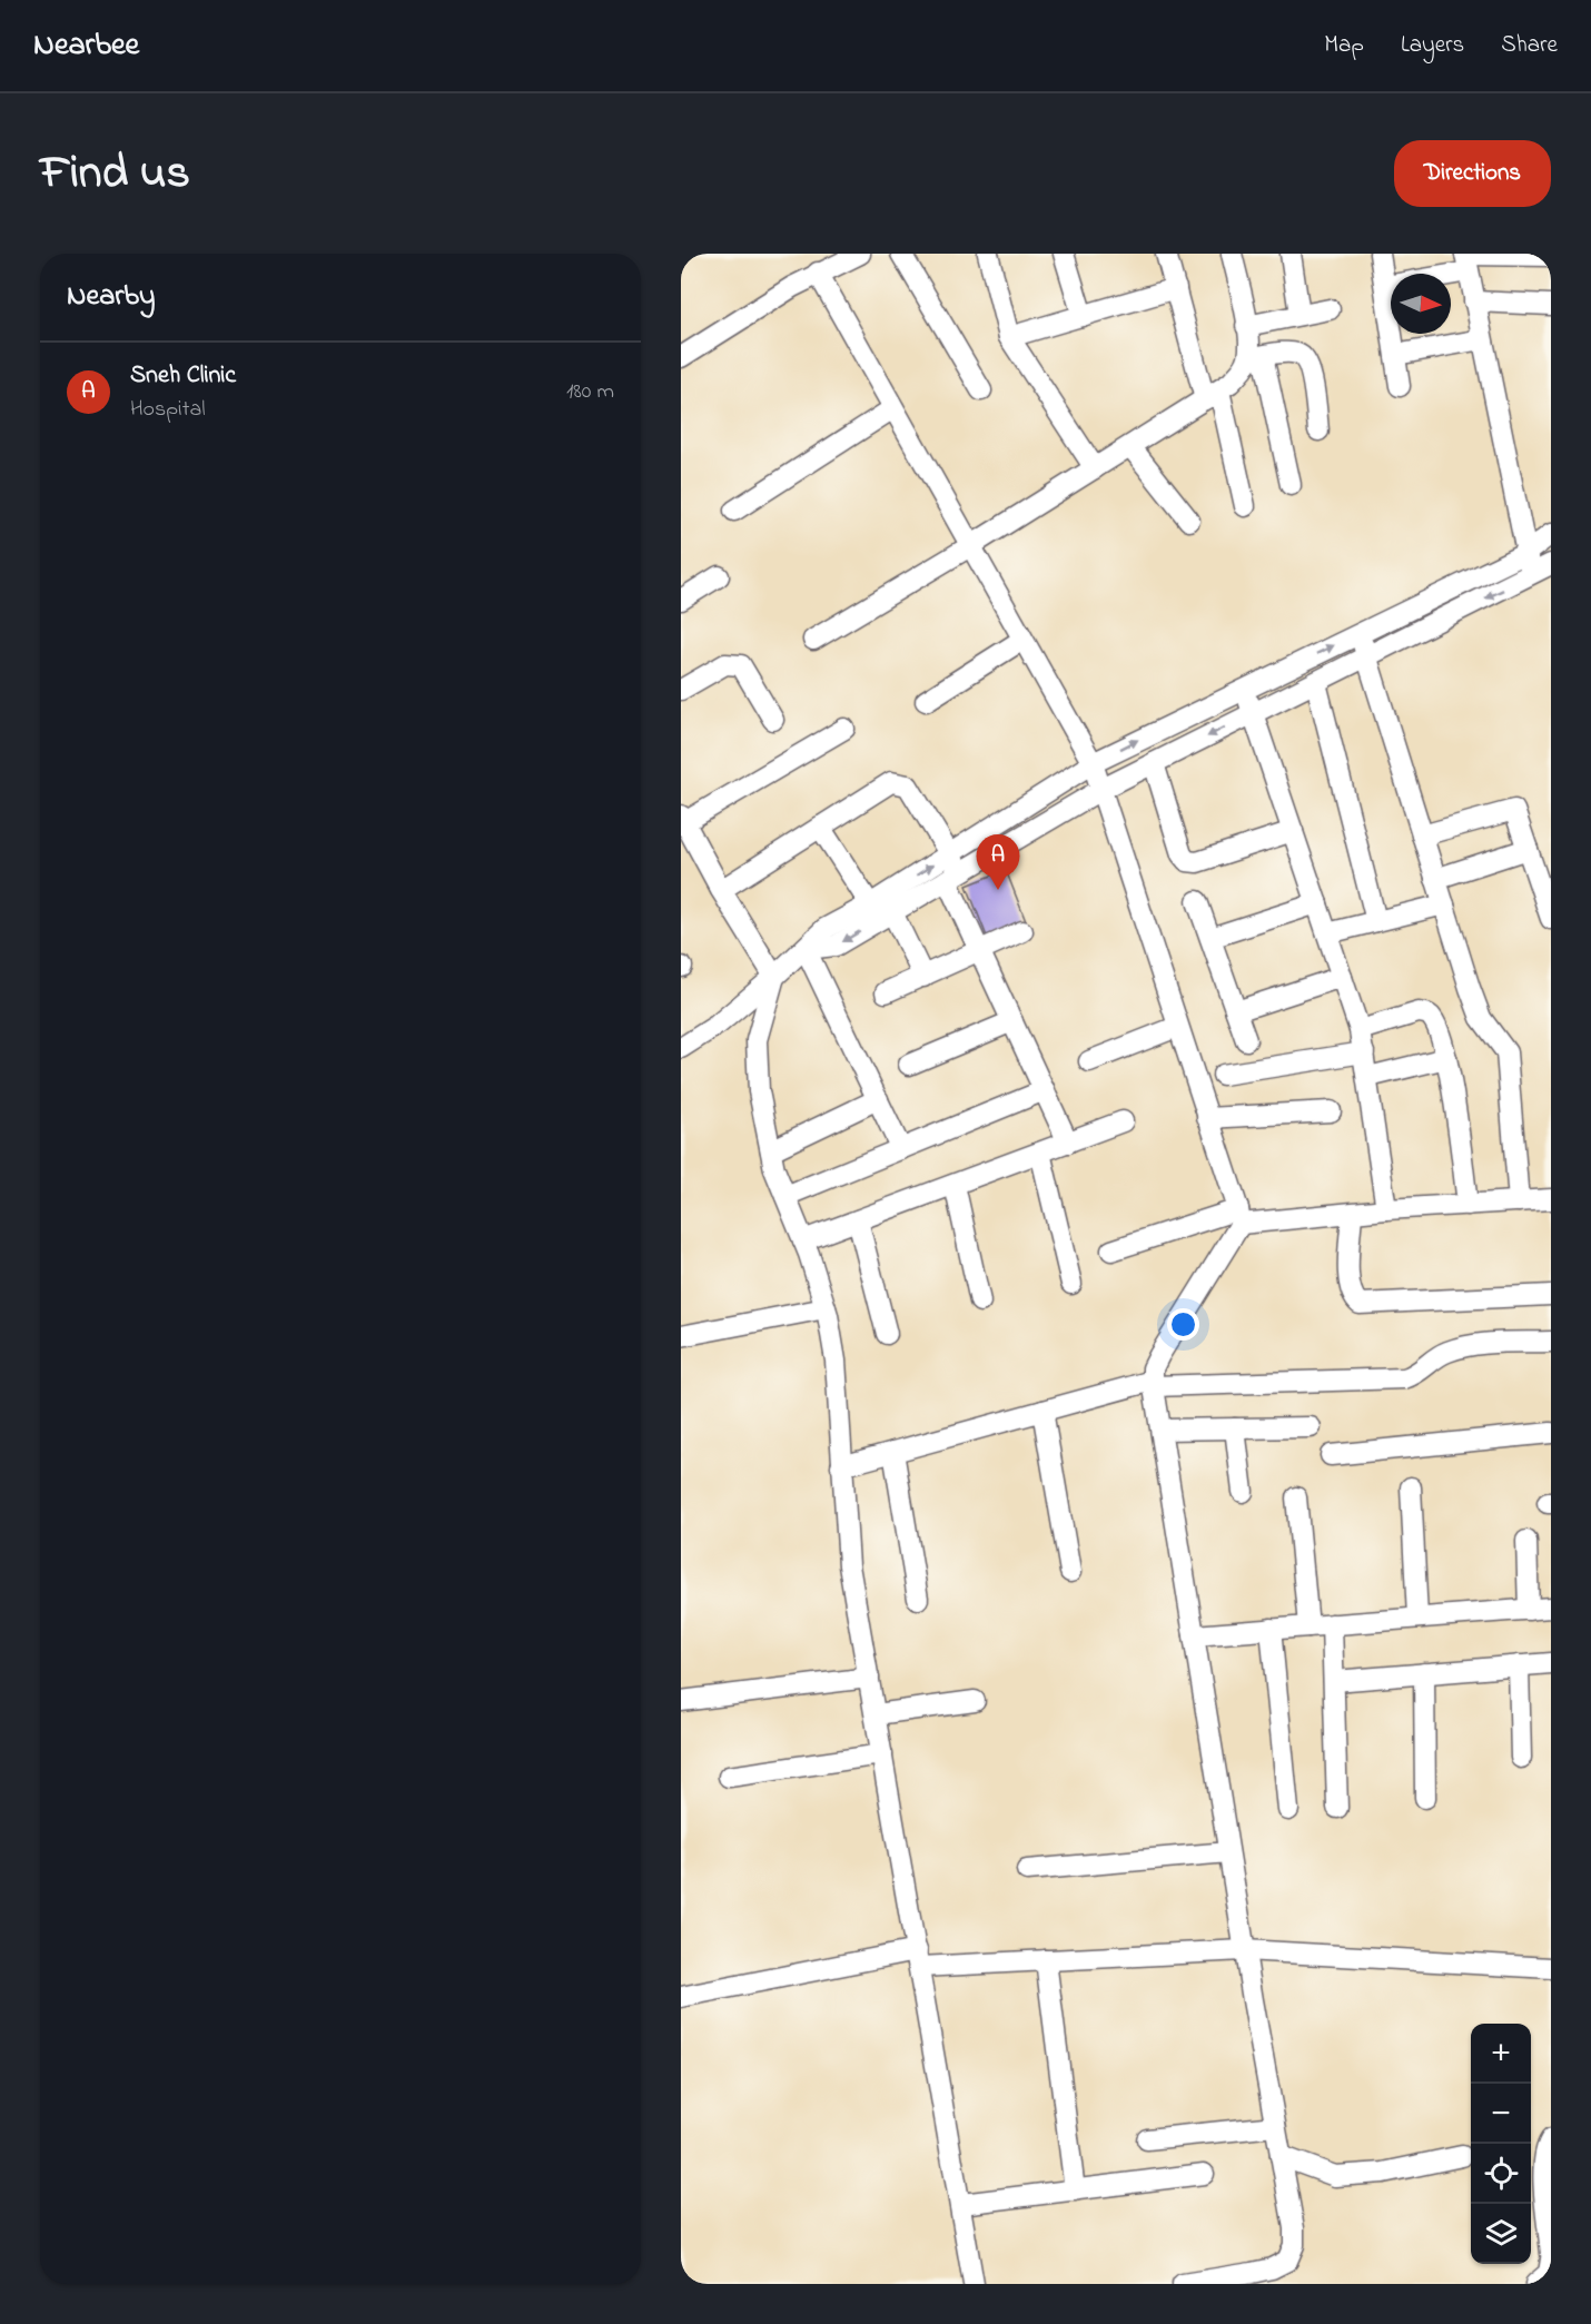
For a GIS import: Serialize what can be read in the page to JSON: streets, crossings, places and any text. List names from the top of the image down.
{
  "north": "right",
  "page": {
    "header": "Nearbee",
    "nav": ["Map", "Layers", "Share"],
    "title": "Find us",
    "buttons": "Directions",
    "heading": "Nearby",
    "list": [
      {
        "mark": "A",
        "name": "Sneh Clinic",
        "note": "Hospital",
        "value": "180 m"
      }
    ],
    "pins": "A",
    "map_buttons": ["+", "−"]
  }
}
